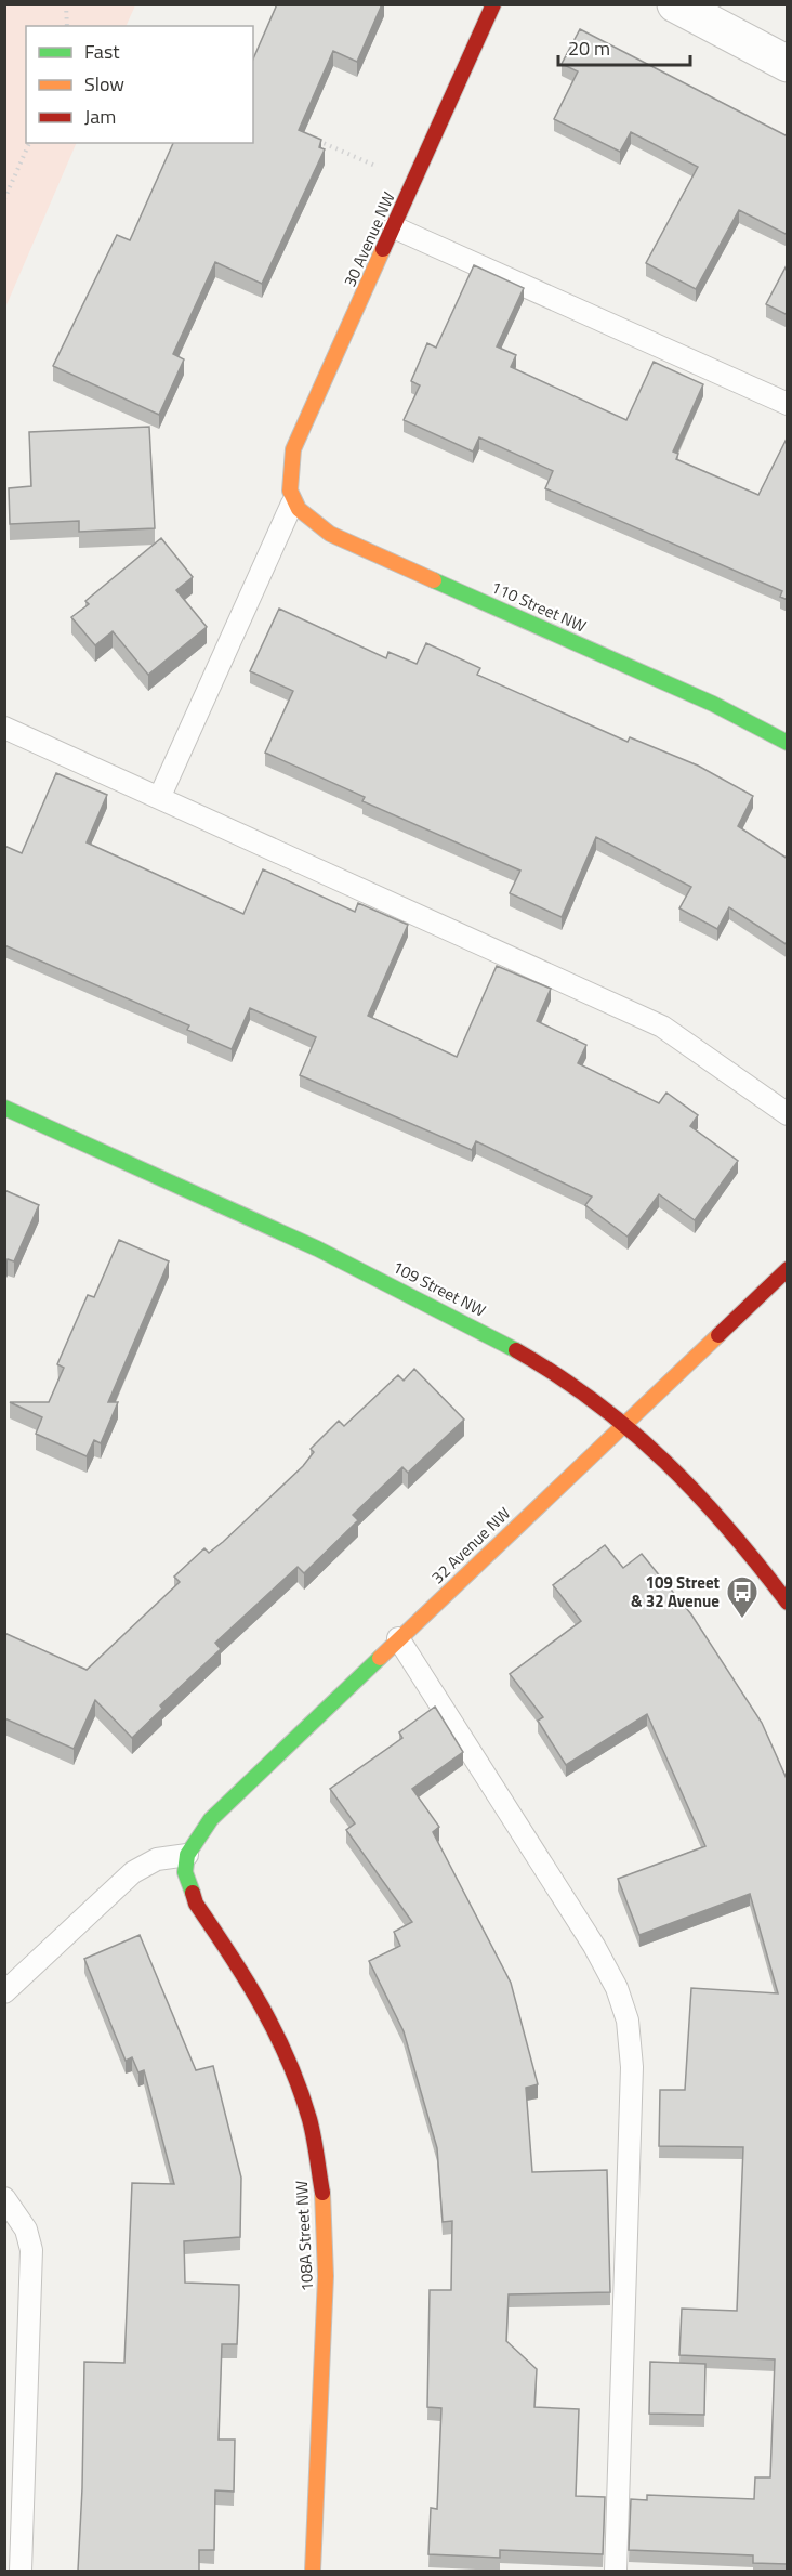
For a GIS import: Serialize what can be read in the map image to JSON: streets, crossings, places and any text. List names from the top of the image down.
{
  "streets": {
    "street": [
      "30 Avenue NW",
      "110 Street NW",
      "109 Street NW",
      "32 Avenue NW",
      "108A Street NW"
    ]
  },
  "crossings": [
    ["30 Avenue NW", "110 Street NW"],
    ["109 Street NW", "32 Avenue NW"],
    ["32 Avenue NW", "108A Street NW"]
  ],
  "places": {
    "bus stop": ["109 Street & 32 Avenue"]
  },
  "legend": ["Fast", "Slow", "Jam"],
  "scale_bar": "20 m"
}
